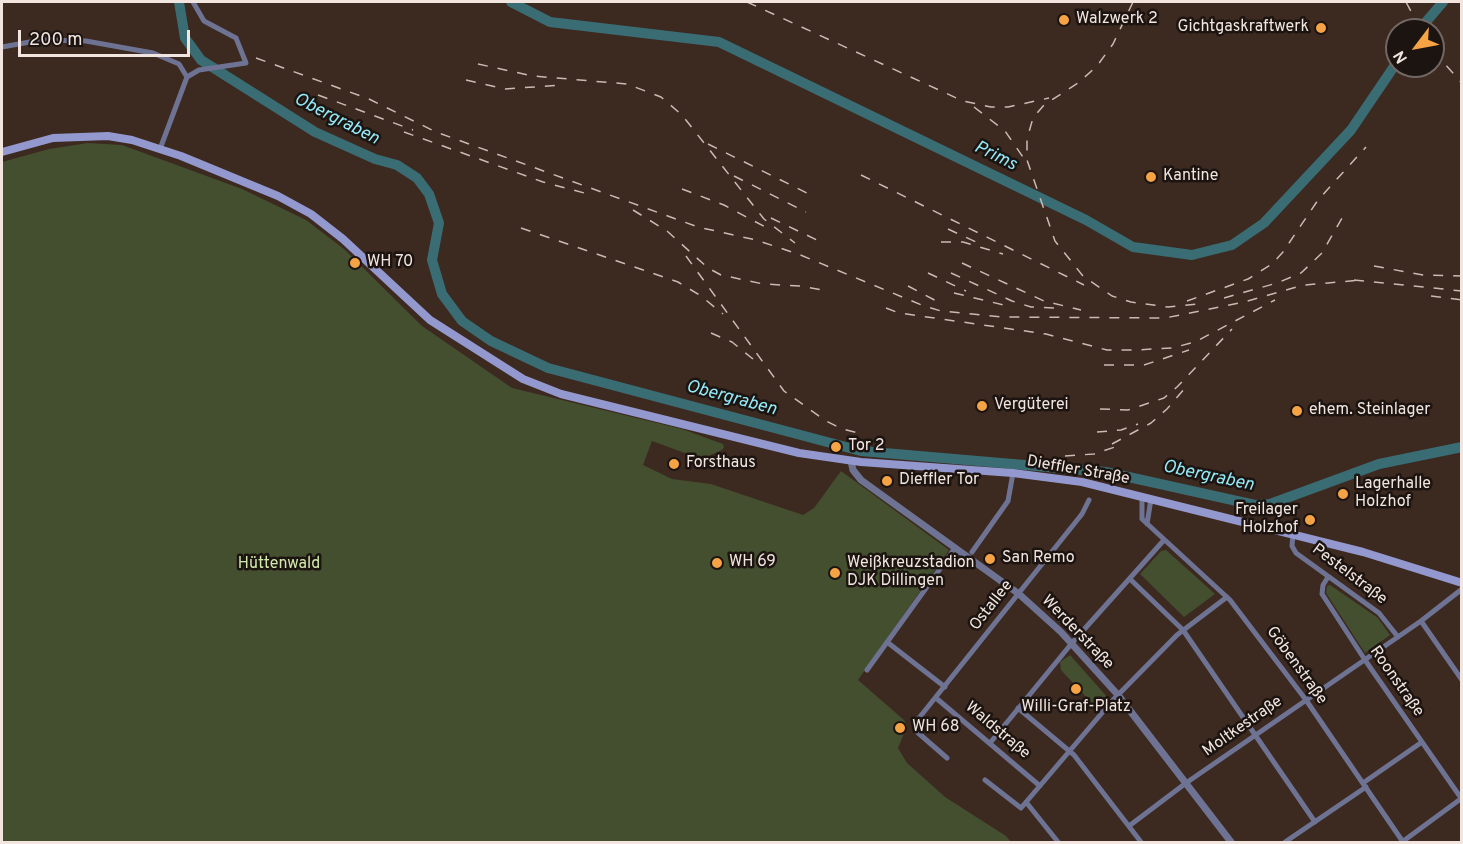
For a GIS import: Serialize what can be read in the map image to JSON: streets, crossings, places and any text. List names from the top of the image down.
{
  "streets": {
    "main road": ["Dieffler Straße"],
    "street": [
      "Pestelstraße",
      "Ostallee",
      "Werderstraße",
      "Göbenstraße",
      "Roonstraße",
      "Moltkestraße",
      "Waldstraße"
    ]
  },
  "crossings": [
    ["Dieffler Straße", "Pestelstraße"],
    ["Dieffler Straße", "Werderstraße"],
    ["Pestelstraße", "Roonstraße"],
    ["Pestelstraße", "Moltkestraße"],
    ["Ostallee", "Werderstraße"],
    ["Ostallee", "Waldstraße"],
    ["Werderstraße", "Moltkestraße"],
    ["Göbenstraße", "Moltkestraße"],
    ["Roonstraße", "Moltkestraße"]
  ],
  "water": ["Obergraben", "Prims"],
  "parks": ["Hüttenwald"],
  "places": [
    "Walzwerk 2",
    "Gichtgaskraftwerk",
    "Kantine",
    "WH 70",
    "Vergüterei",
    "ehem. Steinlager",
    "Tor 2",
    "Forsthaus",
    "Dieffler Tor",
    "Lagerhalle Holzhof",
    "Freilager Holzhof",
    "San Remo",
    "WH 69",
    "Weißkreuzstadion DJK Dillingen",
    "Willi-Graf-Platz",
    "WH 68"
  ],
  "scale_bar": "200 m",
  "north": "bottom left"
}
